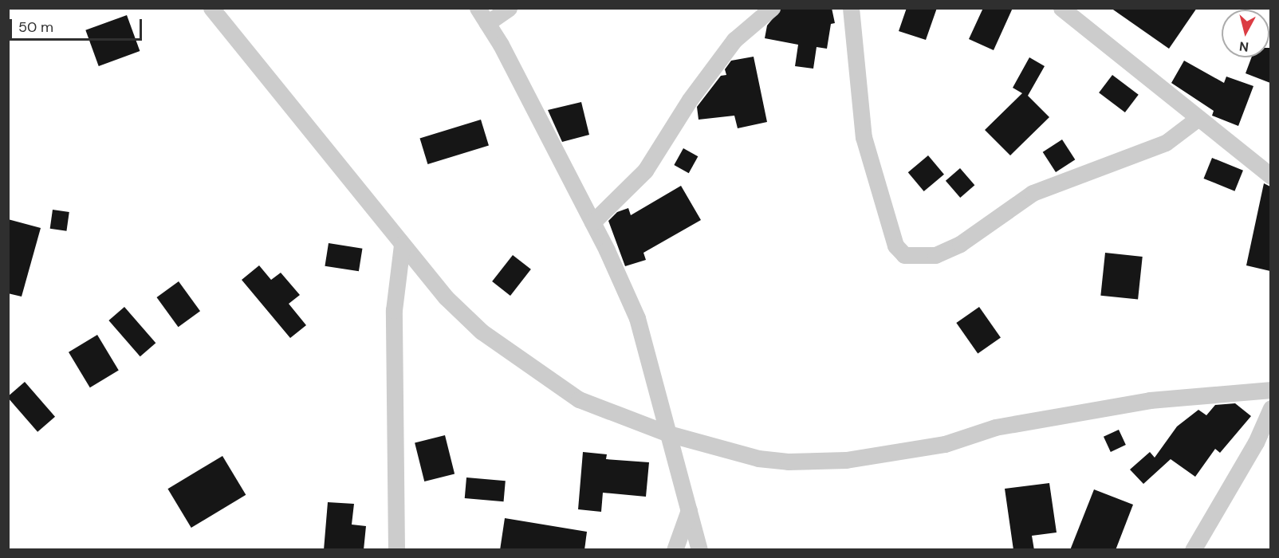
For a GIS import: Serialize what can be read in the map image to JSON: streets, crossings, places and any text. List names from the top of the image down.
{
  "scale_bar": "50 m",
  "north": "bottom"
}
